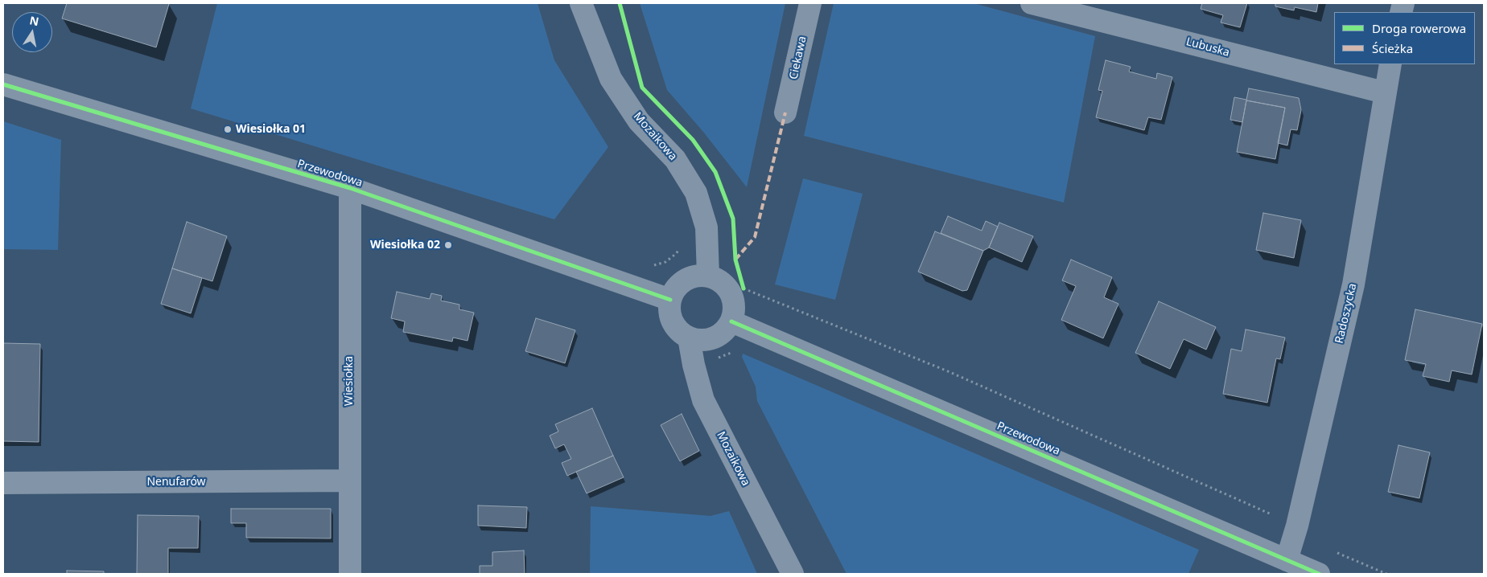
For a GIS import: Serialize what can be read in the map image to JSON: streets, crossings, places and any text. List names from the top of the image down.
{
  "streets": {
    "street": [
      "Lubuska",
      "Ciekawa",
      "Mozaikowa",
      "Przewodowa",
      "Radoszycka",
      "Wiesiołka",
      "Nenufarów"
    ]
  },
  "crossings": [
    ["Lubuska", "Radoszycka"],
    ["Mozaikowa", "Przewodowa"],
    ["Przewodowa", "Radoszycka"],
    ["Przewodowa", "Wiesiołka"],
    ["Wiesiołka", "Nenufarów"]
  ],
  "places": ["Wiesiołka 01", "Wiesiołka 02"],
  "legend": ["Droga rowerowa", "Ścieżka"],
  "north": "top"
}
